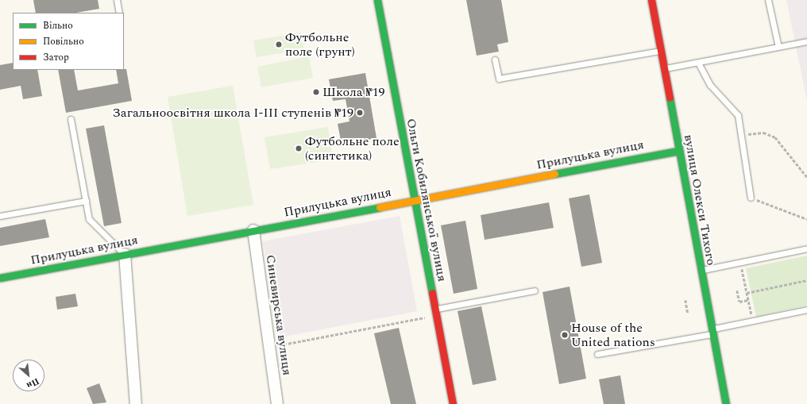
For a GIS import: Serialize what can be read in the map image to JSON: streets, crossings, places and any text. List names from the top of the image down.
{
  "streets": {
    "street": [
      "Прилуцька вулиця",
      "Ольги Кобилянської вулиця",
      "вулиця Олекси Тихого",
      "Синевирська вулиця"
    ]
  },
  "crossings": [
    ["Прилуцька вулиця", "Ольги Кобилянської вулиця"],
    ["Прилуцька вулиця", "вулиця Олекси Тихого"],
    ["Прилуцька вулиця", "Синевирська вулиця"]
  ],
  "places": [
    "Футбольне поле (грунт)",
    "Школа №19",
    "Загальноосвітня школа І-ІІІ ступенів №19",
    "Футбольне поле (синтетика)",
    "House of the United nations"
  ],
  "legend": ["Вільно", "Повільно", "Затор"],
  "north": "bottom right"
}
